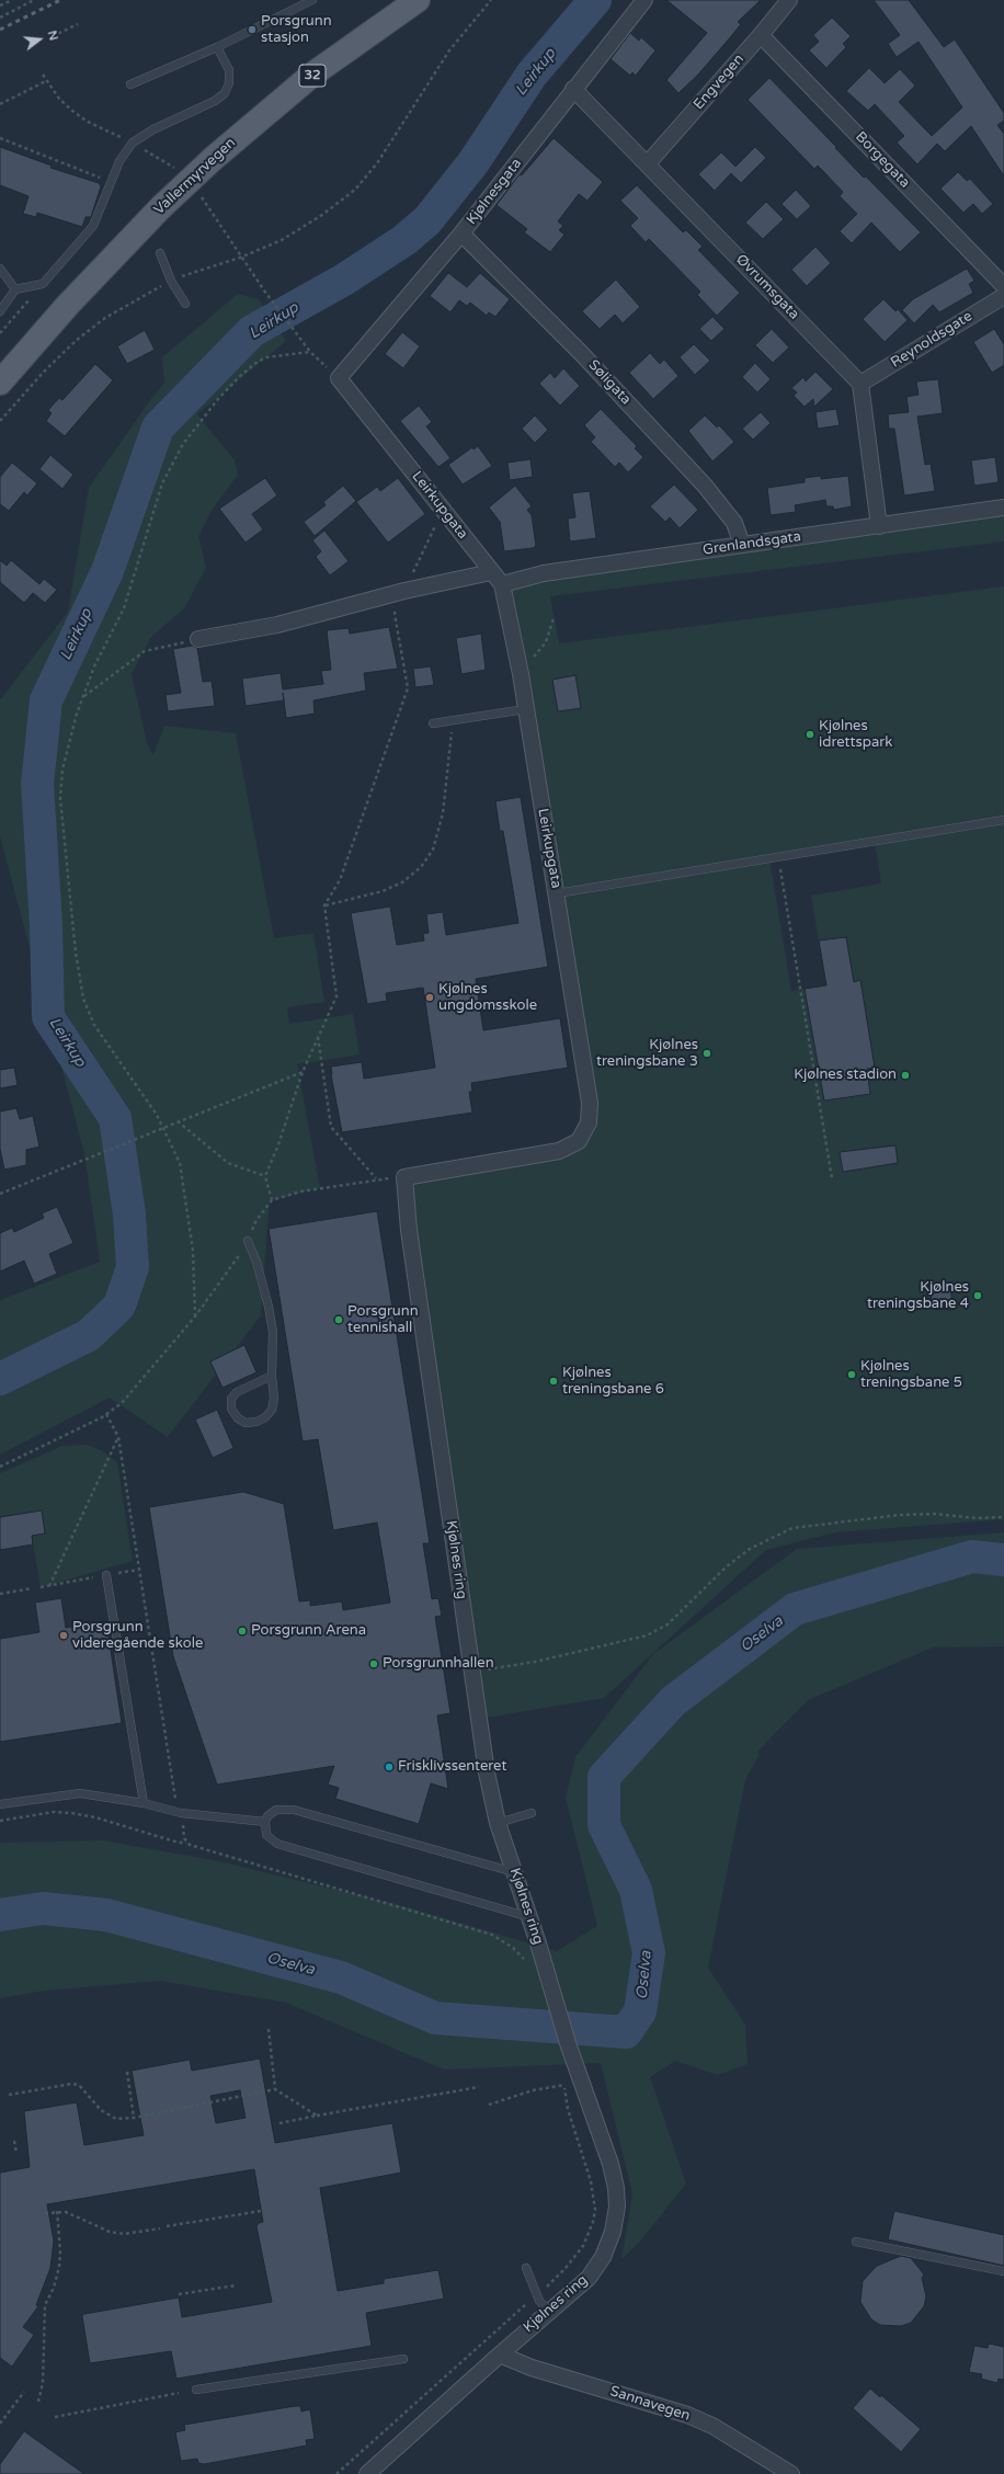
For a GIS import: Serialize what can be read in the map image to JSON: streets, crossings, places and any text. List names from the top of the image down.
{
  "streets": {
    "main road": ["32", "Vallermyrvegen"],
    "street": [
      "Engvegen",
      "Borgegata",
      "Kjølnesgata",
      "Øvrumsgata",
      "Reynoldsgate",
      "Søligata",
      "Leirkupgata",
      "Grenlandsgata",
      "Kjølnes ring",
      "Sannavegen"
    ]
  },
  "crossings": [
    ["Engvegen", "Borgegata"],
    ["Engvegen", "Øvrumsgata"],
    ["Kjølnesgata", "Øvrumsgata"],
    ["Kjølnesgata", "Søligata"],
    ["Kjølnesgata", "Leirkupgata"],
    ["Øvrumsgata", "Reynoldsgate"],
    ["Søligata", "Grenlandsgata"],
    ["Leirkupgata", "Grenlandsgata"],
    ["Leirkupgata", "Kjølnes ring"],
    ["Kjølnes ring", "Sannavegen"]
  ],
  "water": ["Leirkup", "Oselva"],
  "places": [
    "Porsgrunn stasjon",
    "Kjølnes idrettspark",
    "Kjølnes ungdomsskole",
    "Kjølnes treningsbane 3",
    "Kjølnes stadion",
    "Kjølnes treningsbane 4",
    "Porsgrunn tennishall",
    "Kjølnes treningsbane 5",
    "Kjølnes treningsbane 6",
    "Porsgrunn Arena",
    "Porsgrunn videregående skole",
    "Porsgrunnhallen",
    "Frisklivssenteret"
  ],
  "north": "right"
}
